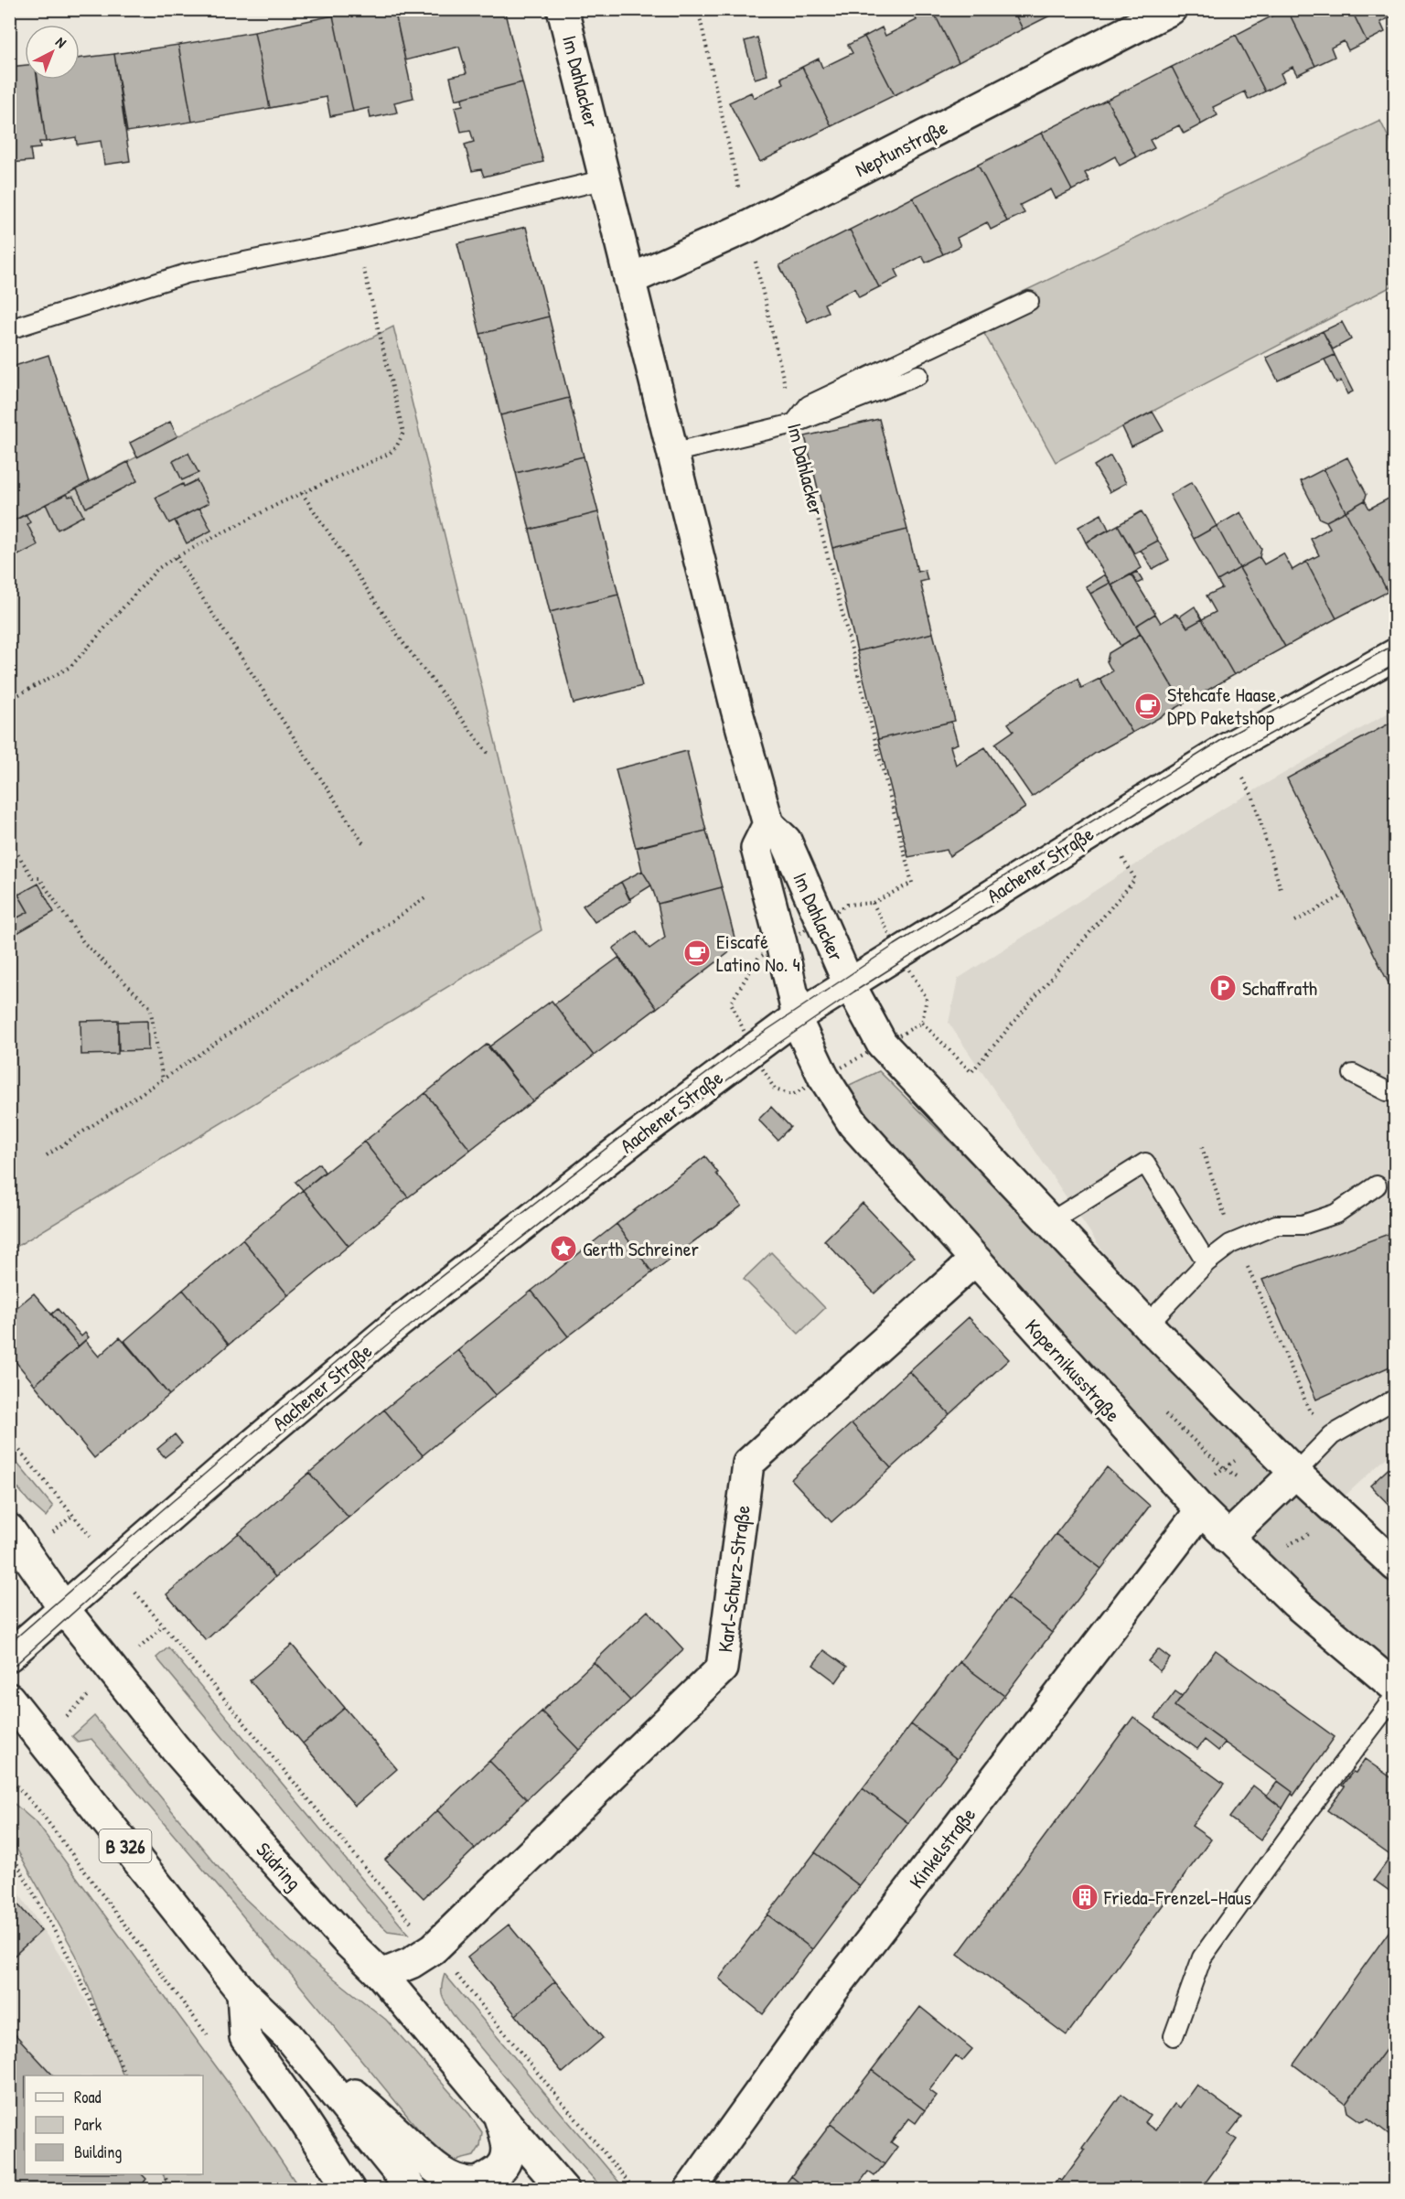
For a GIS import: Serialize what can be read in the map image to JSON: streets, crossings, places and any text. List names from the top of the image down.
{
  "streets": {
    "main road": [
      "Im Dahlacker",
      "Neptunstraße",
      "Aachener Straße",
      "Kopernikusstraße",
      "Karl-Schurz-Straße",
      "B 326",
      "Kinkelstraße",
      "Südring"
    ]
  },
  "crossings": [
    ["Im Dahlacker", "Neptunstraße"],
    ["Im Dahlacker", "Aachener Straße"],
    ["Im Dahlacker", "Kopernikusstraße"],
    ["Aachener Straße", "Kopernikusstraße"],
    ["Aachener Straße", "Südring"],
    ["Kopernikusstraße", "Karl-Schurz-Straße"],
    ["Kopernikusstraße", "Kinkelstraße"],
    ["Karl-Schurz-Straße", "Südring"]
  ],
  "places": {
    "cafe": ["Stehcafe Haase, DPD Paketshop", "Eiscafé Latino No. 4"],
    "parking": ["Schaffrath"],
    "place": ["Gerth Schreiner"],
    "building": ["Frieda-Frenzel-Haus"]
  },
  "legend": ["Road", "Park", "Building"],
  "north": "top right"
}
